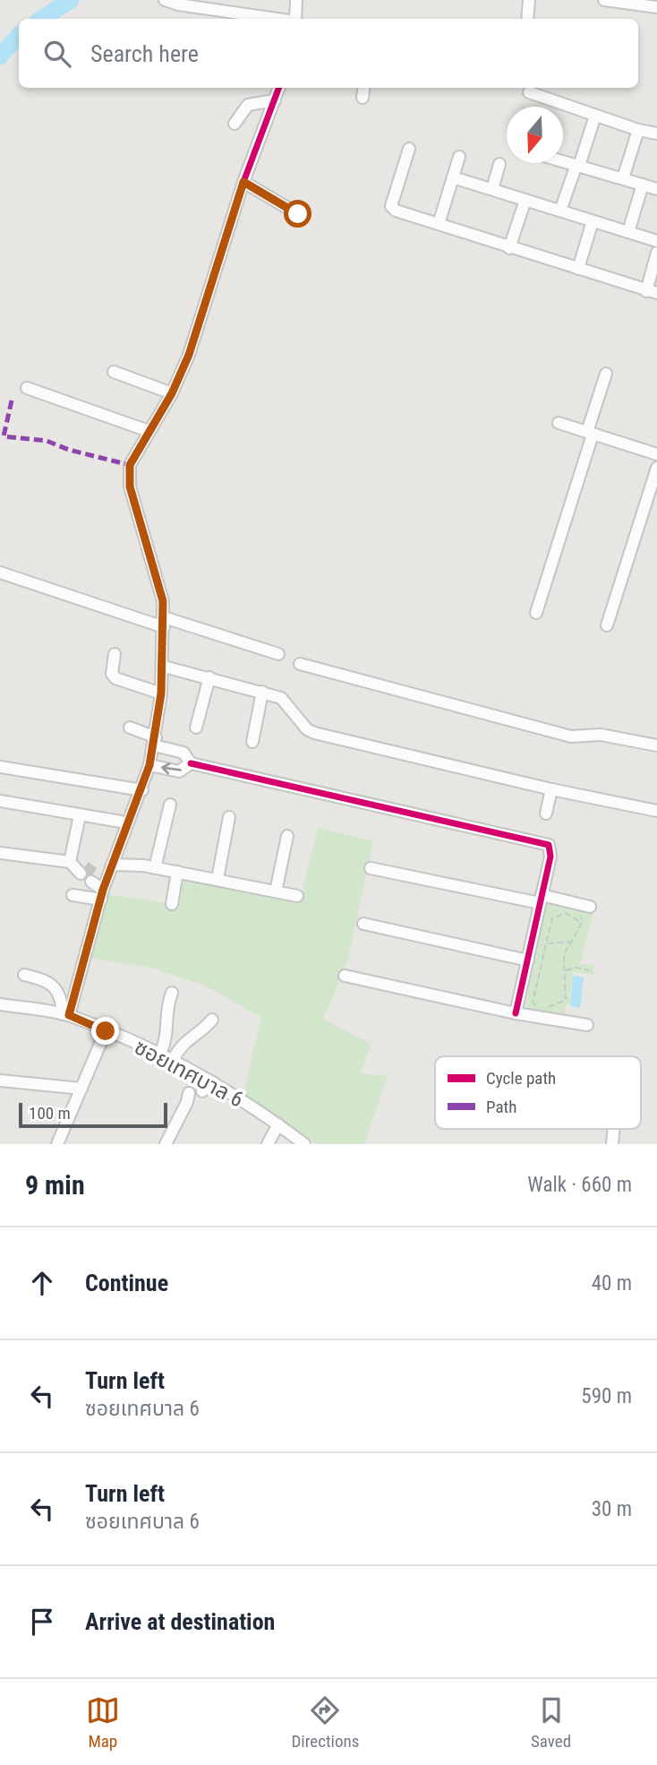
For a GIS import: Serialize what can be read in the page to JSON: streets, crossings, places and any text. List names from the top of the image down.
{
  "streets": {
    "street": ["ซอยเทศบาล 6"]
  },
  "legend": ["Cycle path", "Path"],
  "scale_bar": "100 m",
  "north": "bottom",
  "page": {
    "search": "Search here",
    "scale": "100 m",
    "heading": ["9 min", "Walk · 660 m"],
    "list": [
      ["Continue", "40 m"],
      ["Turn left", "ซอยเทศบาล 6", "590 m"],
      ["Turn left", "ซอยเทศบาล 6", "30 m"],
      "Arrive at destination"
    ],
    "nav": ["Map", "Directions", "Saved"]
  }
}
